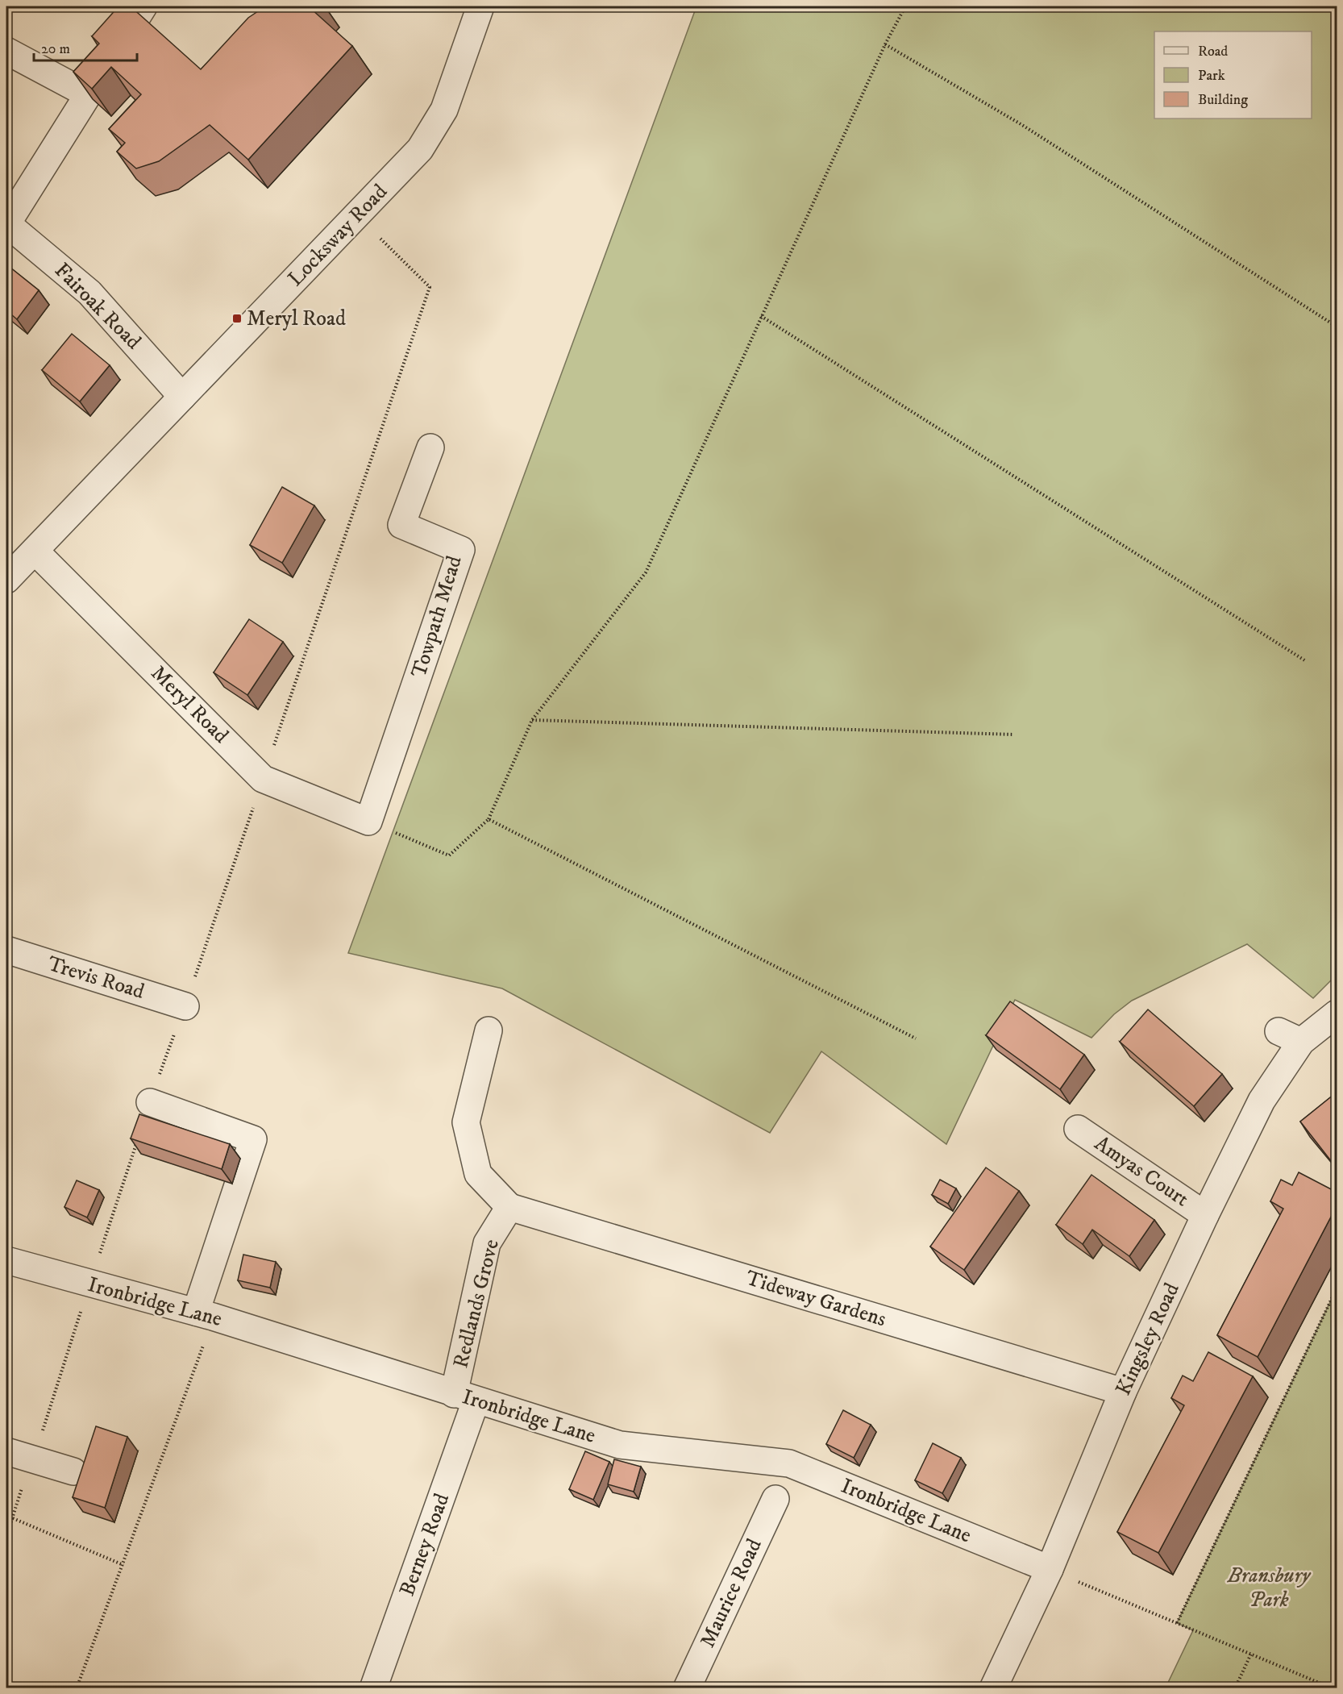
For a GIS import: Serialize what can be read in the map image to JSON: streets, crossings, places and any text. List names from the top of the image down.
{
  "streets": {
    "street": [
      "Locksway Road",
      "Fairoak Road",
      "Towpath Mead",
      "Meryl Road",
      "Trevis Road",
      "Amyas Court",
      "Tideway Gardens",
      "Ironbridge Lane",
      "Redlands Grove",
      "Kingsley Road",
      "Berney Road",
      "Maurice Road"
    ]
  },
  "crossings": [
    ["Locksway Road", "Fairoak Road"],
    ["Locksway Road", "Meryl Road"],
    ["Towpath Mead", "Meryl Road"],
    ["Amyas Court", "Kingsley Road"],
    ["Tideway Gardens", "Redlands Grove"],
    ["Tideway Gardens", "Kingsley Road"],
    ["Ironbridge Lane", "Redlands Grove"],
    ["Ironbridge Lane", "Kingsley Road"],
    ["Ironbridge Lane", "Berney Road"],
    ["Redlands Grove", "Berney Road"]
  ],
  "parks": ["Bransbury Park"],
  "places": {
    "transit": ["Meryl Road"]
  },
  "legend": ["Road", "Park", "Building"],
  "scale_bar": "20 m"
}
